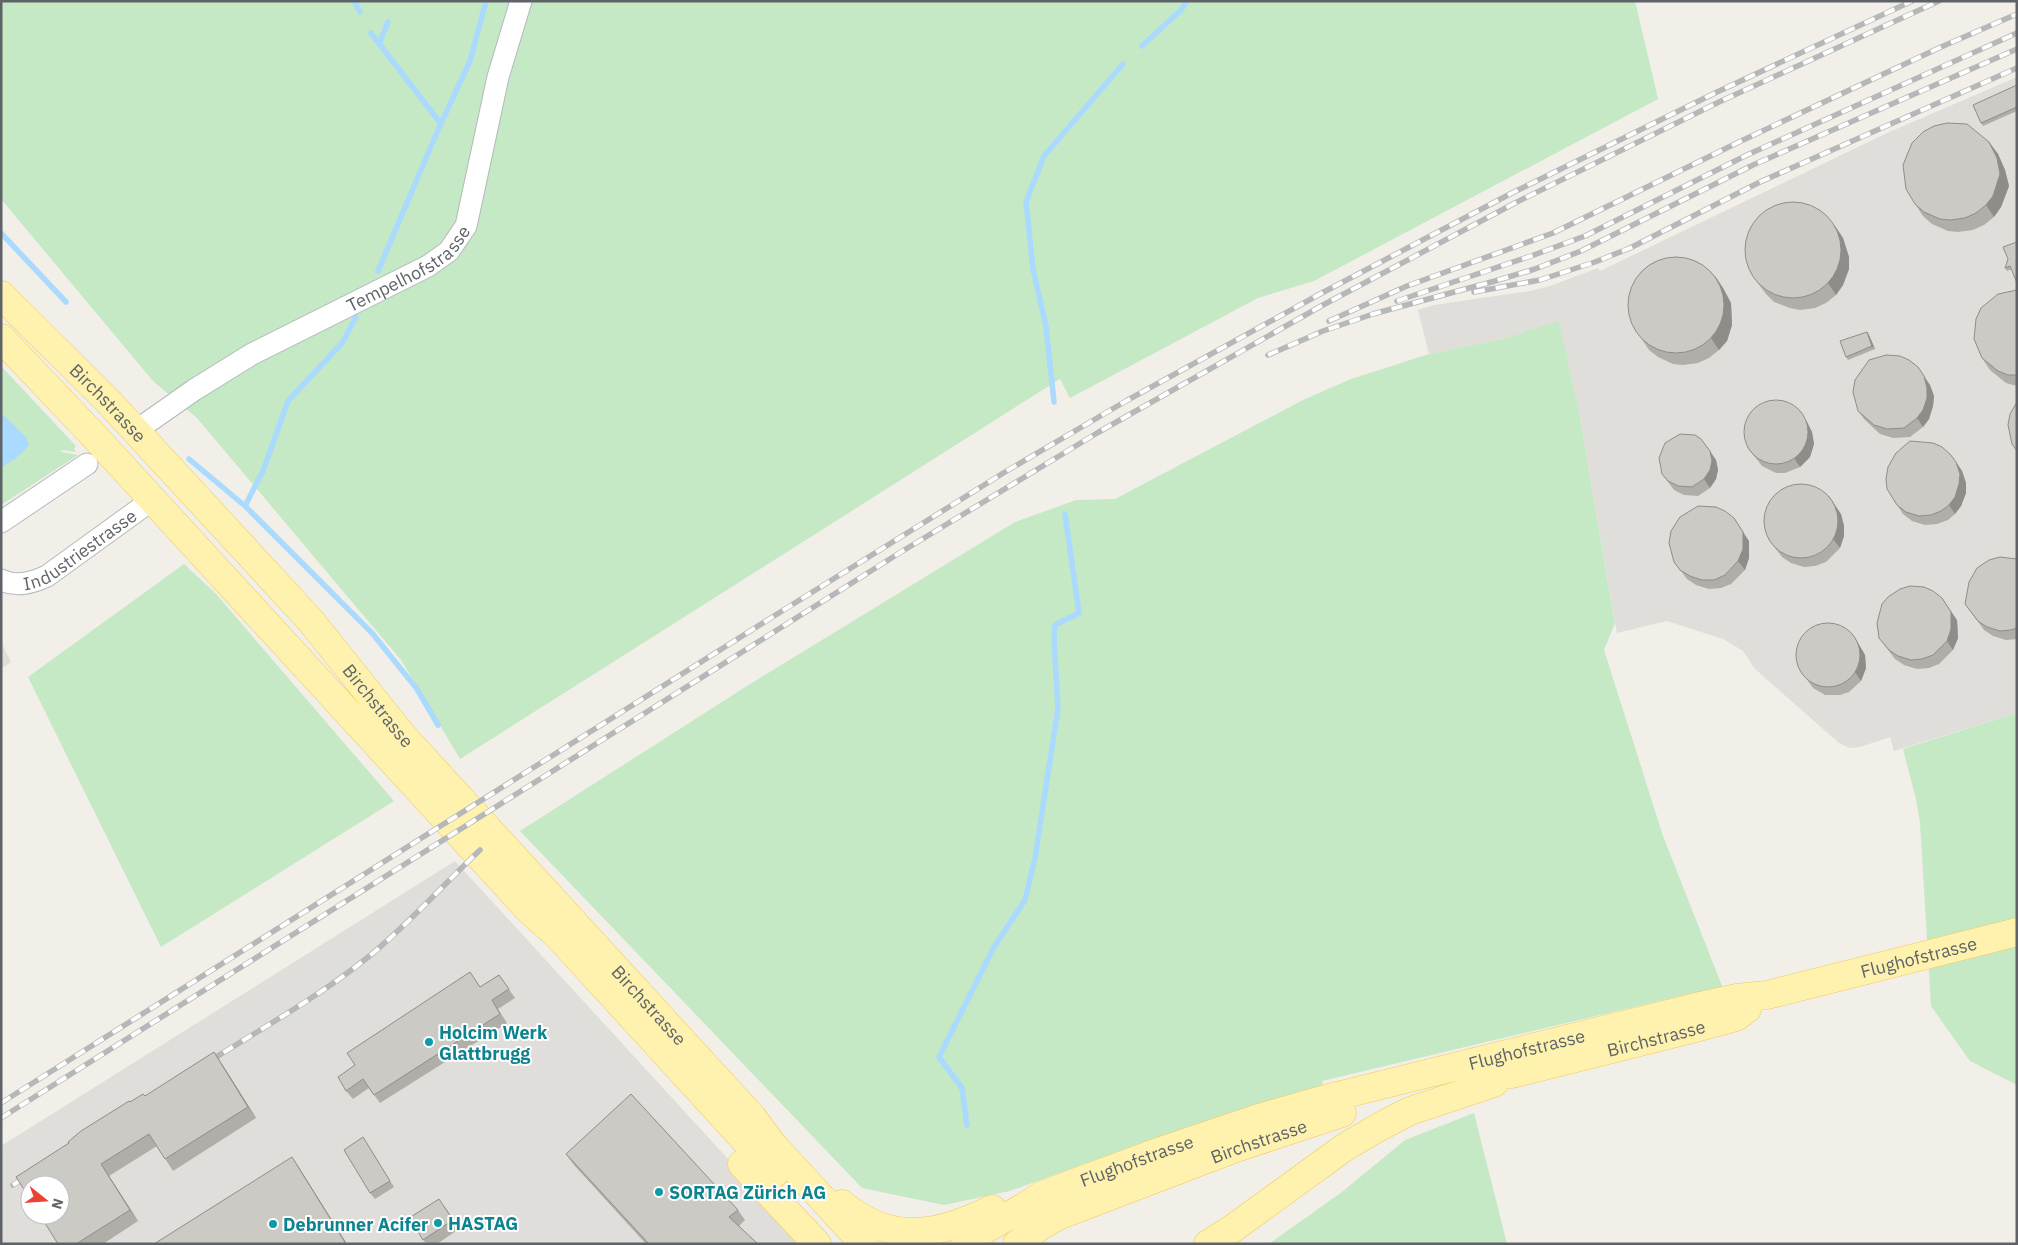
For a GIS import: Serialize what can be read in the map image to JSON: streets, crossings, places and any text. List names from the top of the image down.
{
  "streets": {
    "main road": ["Birchstrasse", "Flughofstrasse"],
    "street": ["Tempelhofstrasse", "Industriestrasse"]
  },
  "crossings": [
    ["Birchstrasse", "Industriestrasse"],
    ["Birchstrasse", "Flughofstrasse"]
  ],
  "places": [
    "Holcim Werk Glattbrugg",
    "SORTAG Zürich AG",
    "HASTAG",
    "Debrunner Acifer"
  ],
  "north": "right"
}
